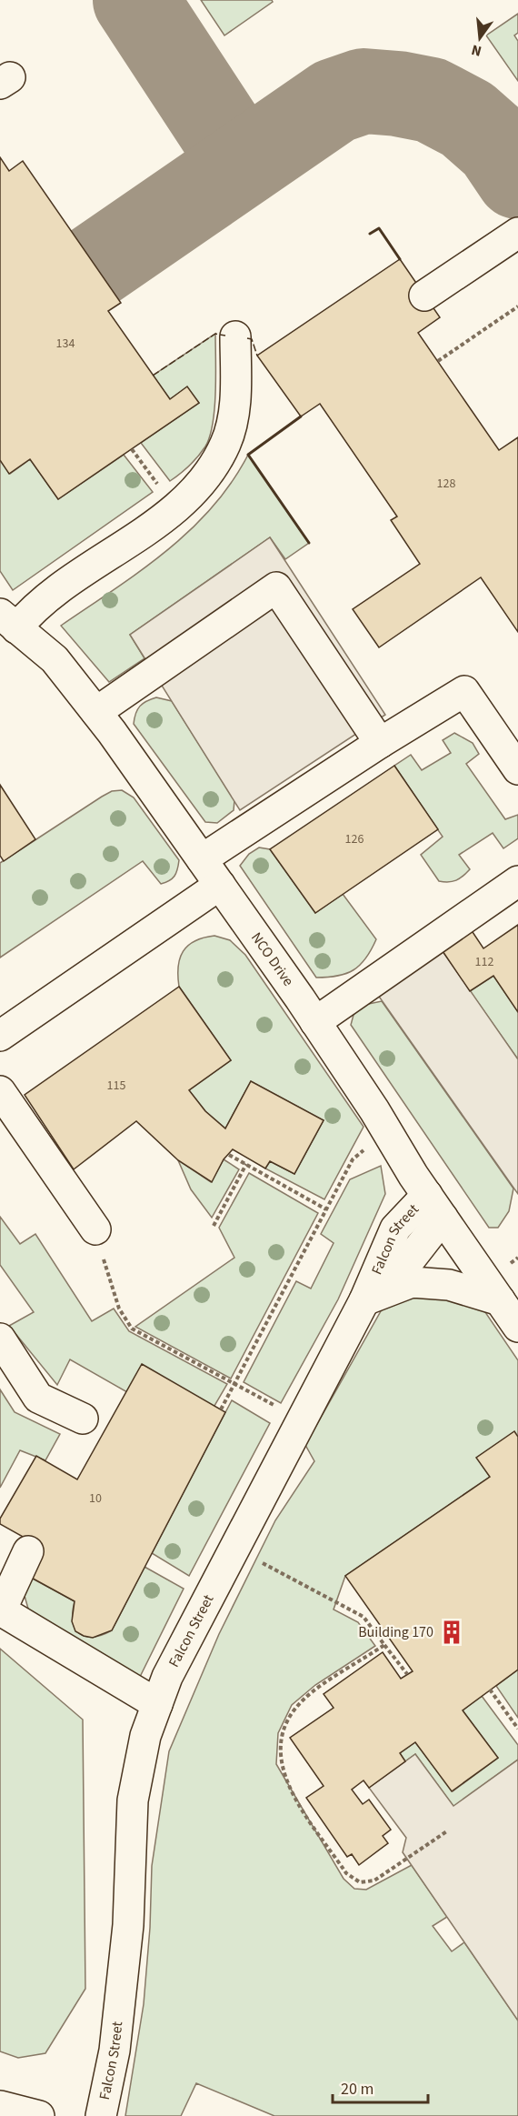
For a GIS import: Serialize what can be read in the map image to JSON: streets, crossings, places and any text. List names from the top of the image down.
{
  "streets": {
    "lane": ["NCO Drive", "Falcon Street"]
  },
  "crossings": [
    ["NCO Drive", "Falcon Street"]
  ],
  "places": {
    "building": ["Building 170"]
  },
  "house_numbers": [
    "134",
    "128",
    "126",
    "112",
    "115",
    "10"
  ],
  "scale_bar": "20 m",
  "north": "bottom"
}
